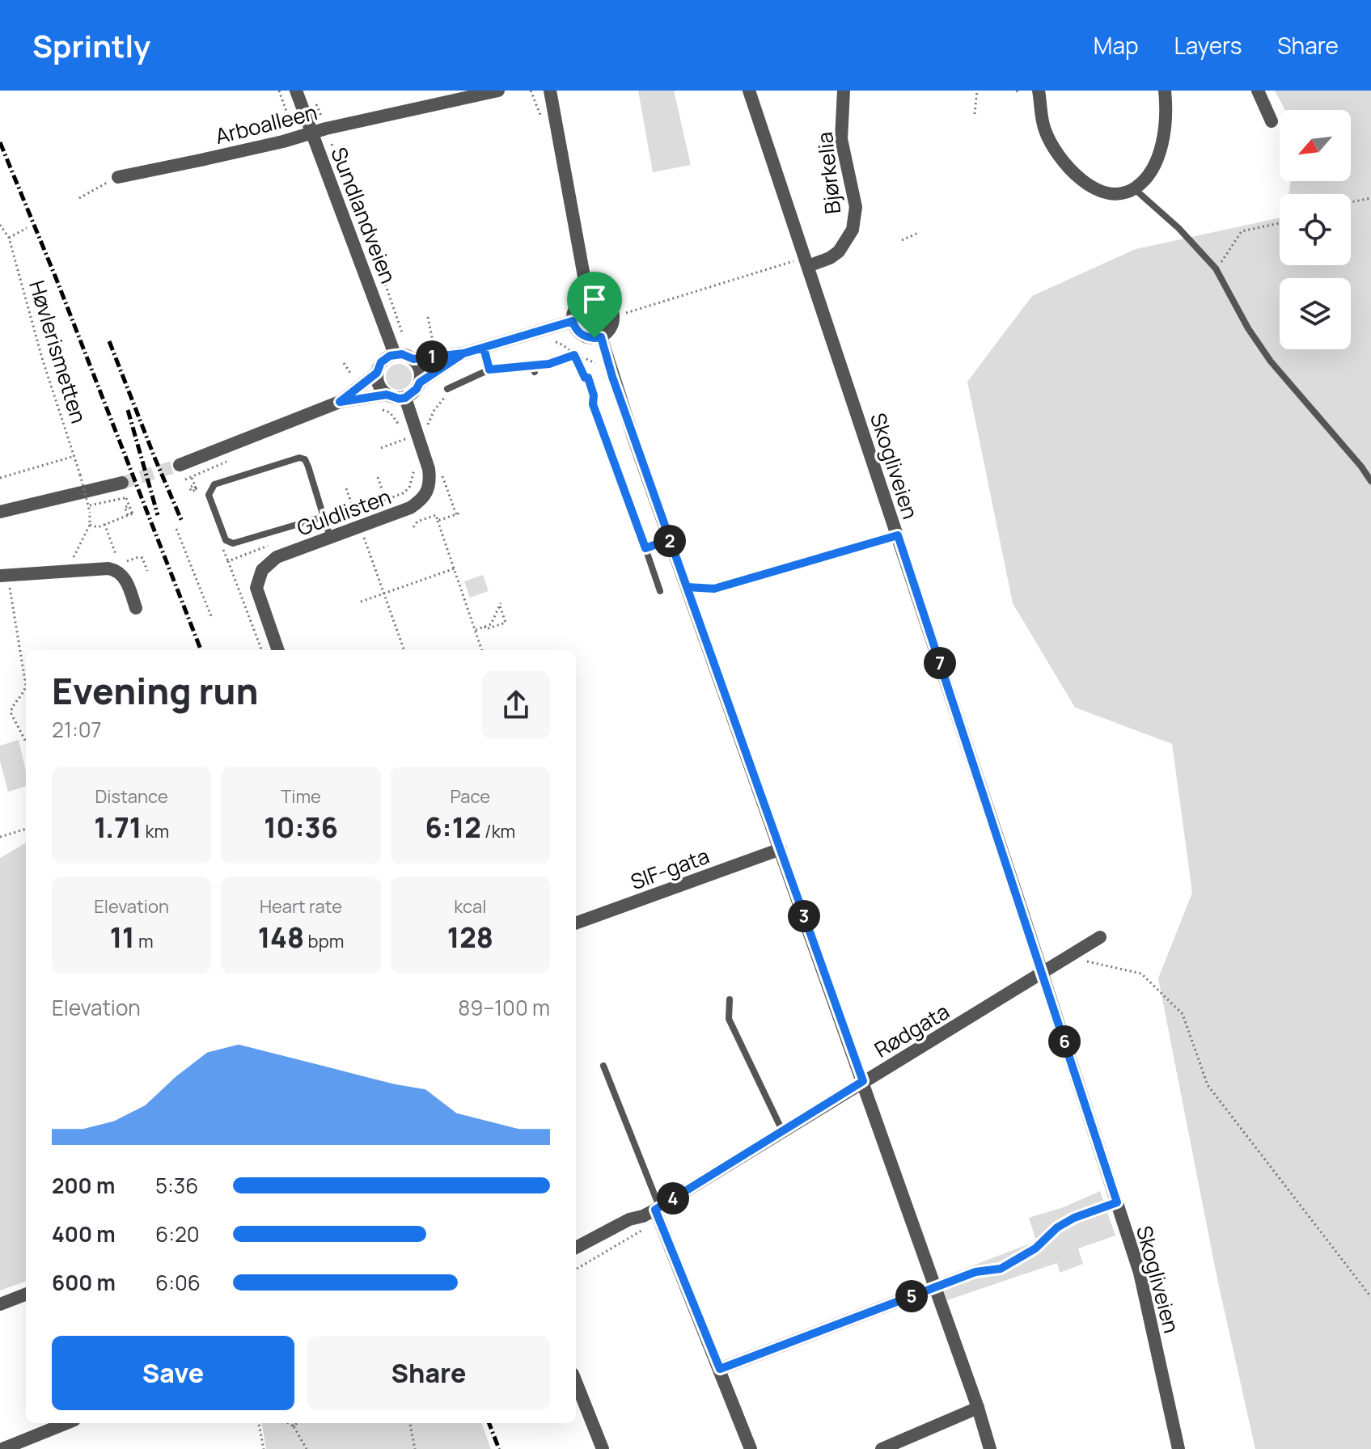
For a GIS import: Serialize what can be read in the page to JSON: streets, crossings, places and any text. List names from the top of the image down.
{
  "streets": {
    "street": [
      "Arboalleen",
      "Bjørkelia",
      "Sundlandveien",
      "Skogliveien",
      "Guldlisten",
      "SIF-gata",
      "Rødgata"
    ],
    "path": ["Høvlerismetten"]
  },
  "crossings": [
    ["Arboalleen", "Sundlandveien"],
    ["Bjørkelia", "Skogliveien"],
    ["Sundlandveien", "Guldlisten"],
    ["Skogliveien", "Rødgata"]
  ],
  "north": "bottom left",
  "page": {
    "header": "Sprintly",
    "nav": ["Map", "Layers", "Share"],
    "pins": [
      "1",
      "2",
      "7",
      "3",
      "6",
      "4",
      "5"
    ],
    "heading": ["Evening run", "21:07"],
    "stats": [
      ["Distance", "1.71 km"],
      ["Time", "10:36"],
      ["Pace", "6:12 /km"],
      ["Elevation", "11 m"],
      ["Heart rate", "148 bpm"],
      ["kcal", "128"]
    ],
    "chart": ["Elevation", "89–100 m"],
    "list": [
      {
        "name": "200 m",
        "note": "5:36"
      },
      {
        "name": "400 m",
        "note": "6:20"
      },
      {
        "name": "600 m",
        "note": "6:06"
      }
    ],
    "buttons": ["Save", "Share"]
  }
}
